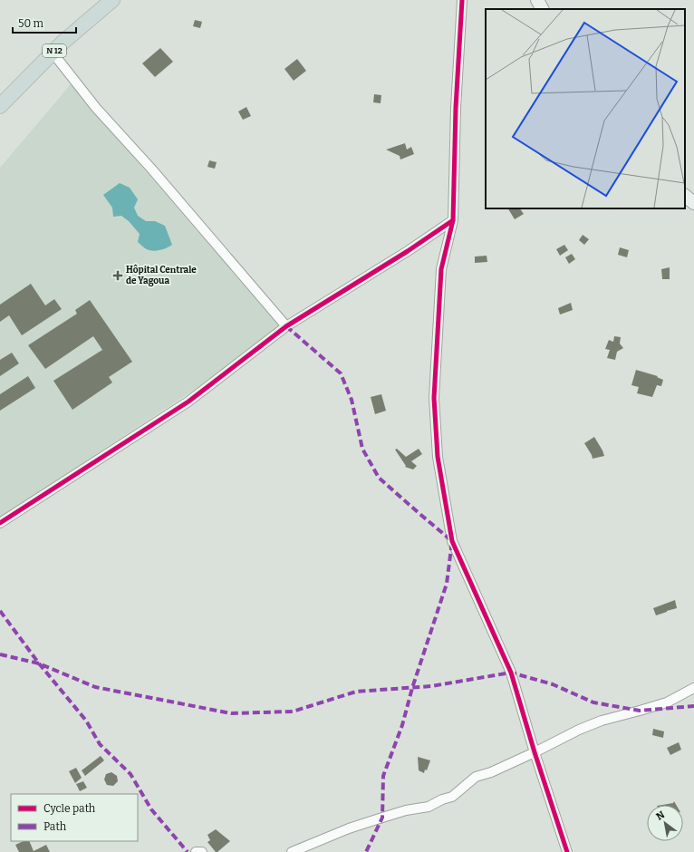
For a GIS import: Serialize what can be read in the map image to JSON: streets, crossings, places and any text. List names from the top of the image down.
{
  "streets": {
    "highway": ["N 12"]
  },
  "places": {
    "health": ["Hôpital Centrale de Yagoua"]
  },
  "legend": ["Cycle path", "Path"],
  "scale_bar": "50 m",
  "north": "top left"
}
